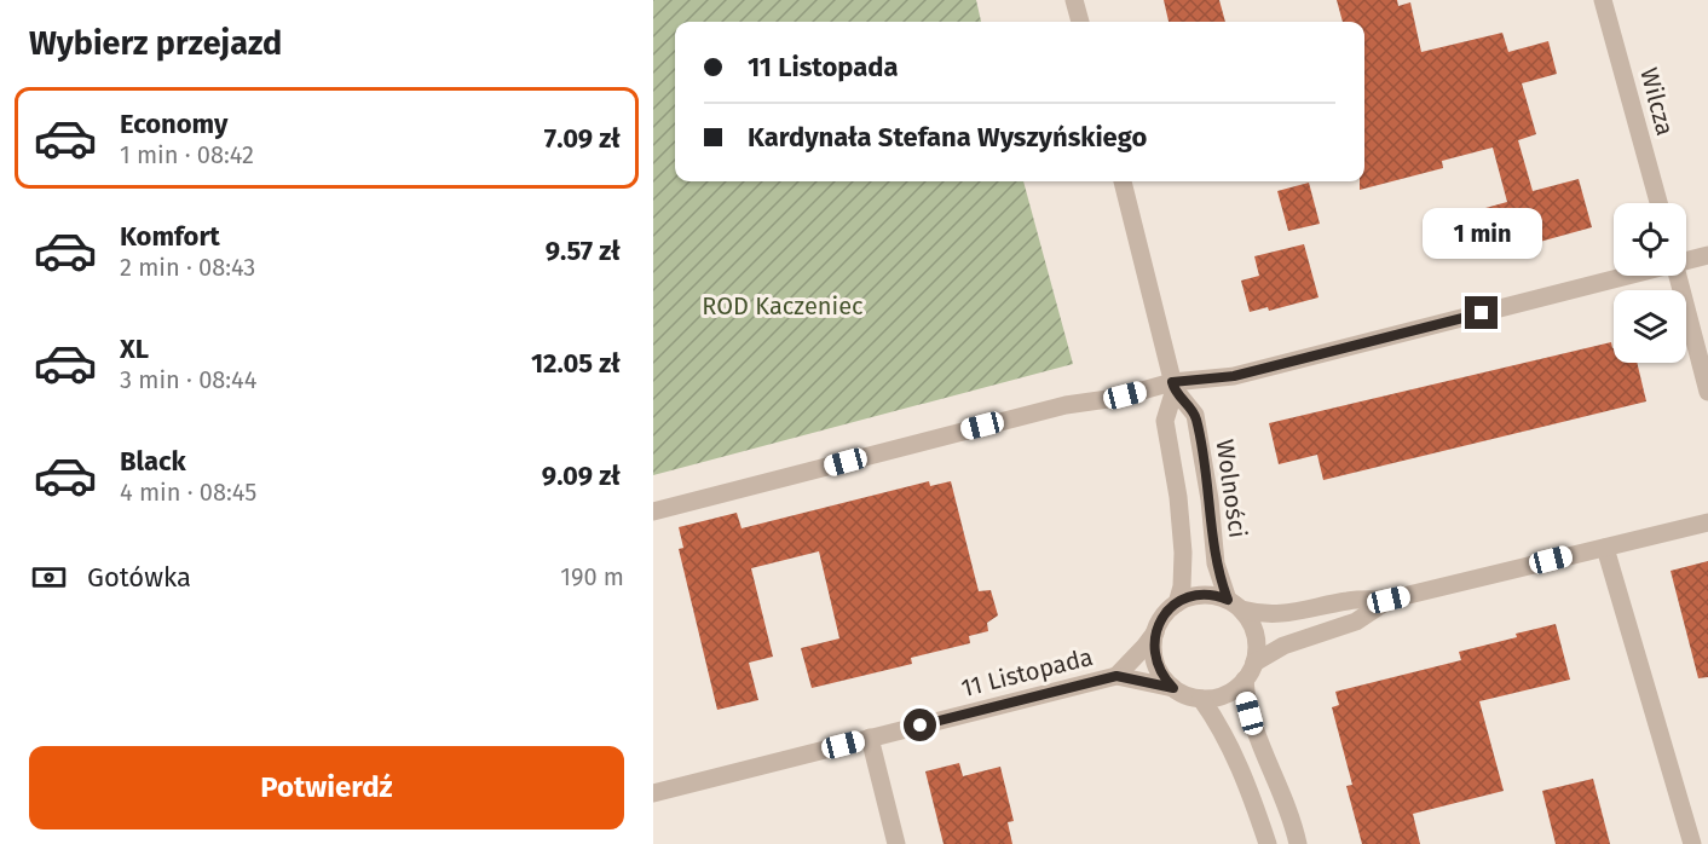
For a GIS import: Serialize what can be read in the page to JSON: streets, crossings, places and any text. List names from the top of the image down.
{
  "streets": {
    "street": ["Wilcza", "Wolności", "11 Listopada"]
  },
  "crossings": [
    ["Wolności", "11 Listopada"]
  ],
  "parks": ["ROD Kaczeniec"],
  "page": {
    "heading": "Wybierz przejazd",
    "banner": ["11 Listopada", "Kardynała Stefana Wyszyńskiego"],
    "list": [
      {
        "name": "Economy",
        "note": "1 min · 08:42",
        "value": "7.09 zł"
      },
      {
        "name": "Komfort",
        "note": "2 min · 08:43",
        "value": "9.57 zł"
      },
      {
        "name": "XL",
        "note": "3 min · 08:44",
        "value": "12.05 zł"
      },
      {
        "name": "Black",
        "note": "4 min · 08:45",
        "value": "9.09 zł"
      }
    ],
    "bubble": "1 min",
    "pay": ["Gotówka", "190 m"],
    "buttons": "Potwierdź"
  }
}
